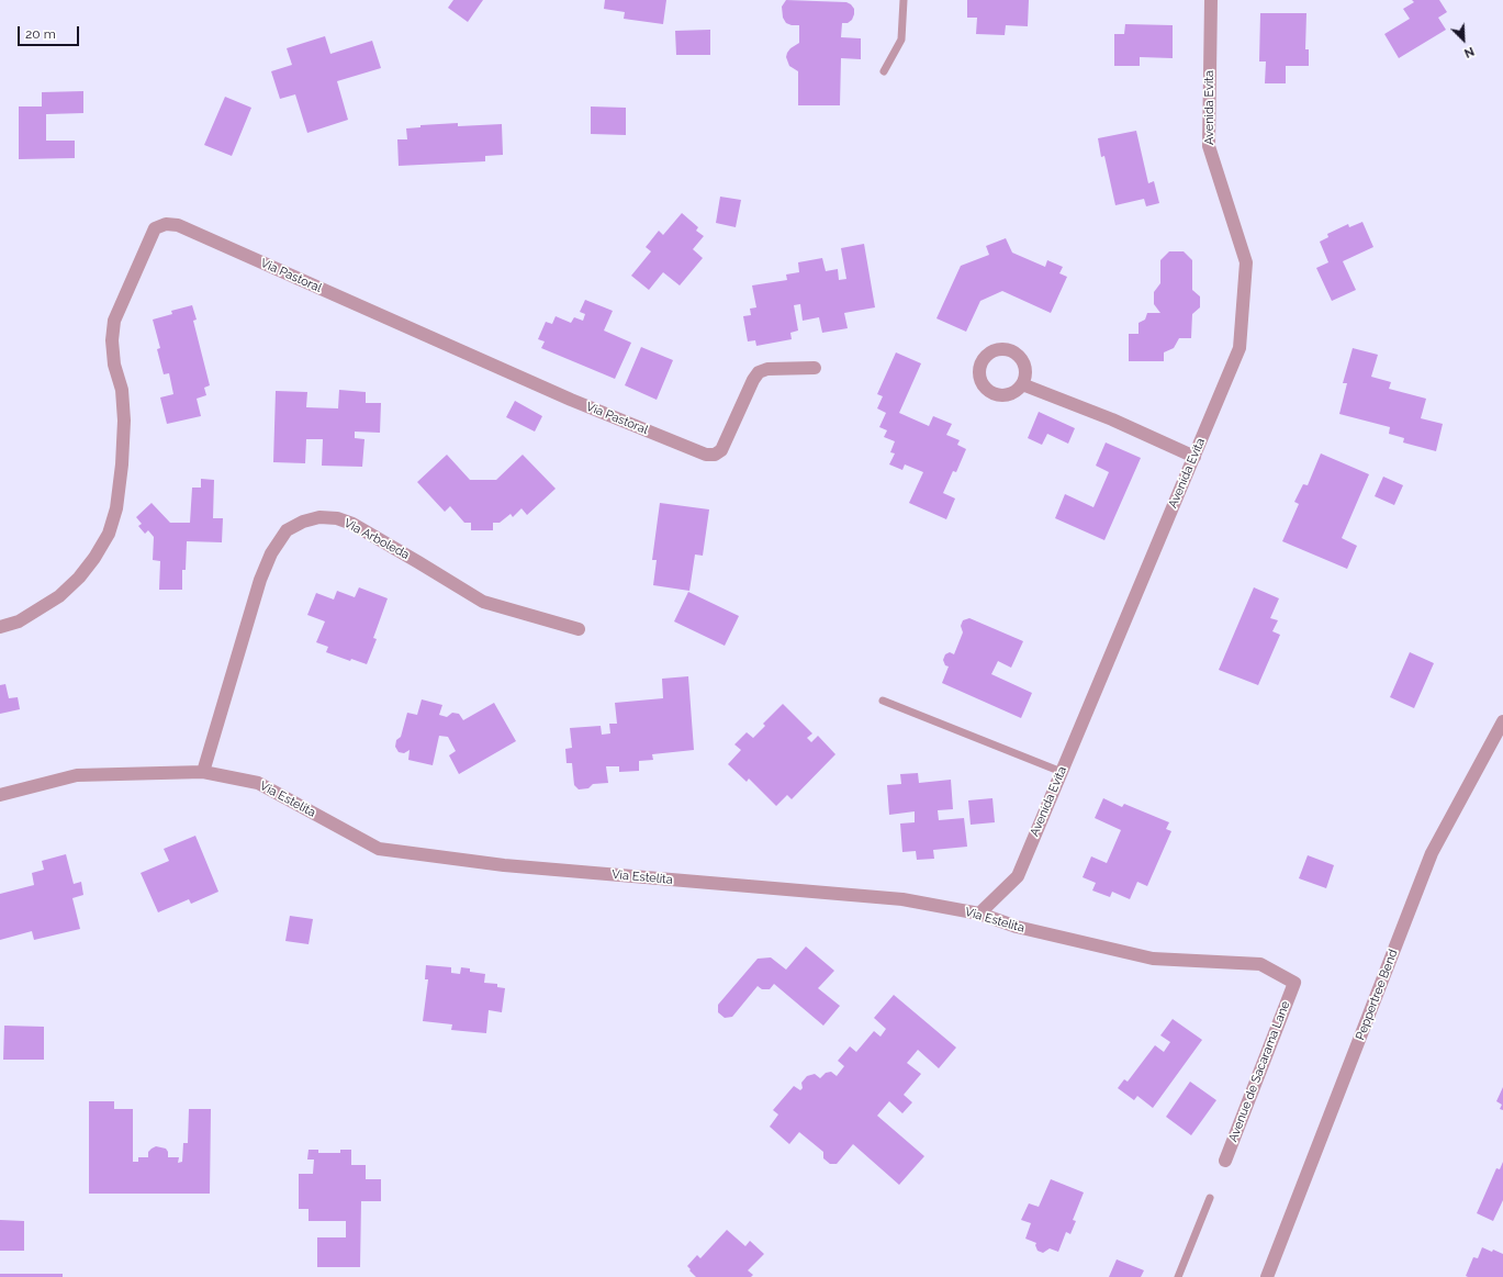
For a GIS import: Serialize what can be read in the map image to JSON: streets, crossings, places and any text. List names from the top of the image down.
{
  "streets": {
    "street": [
      "Avenida Evita",
      "Via Pastoral",
      "Via Arboleda",
      "Via Estelita",
      "Peppertree Bend",
      "Avenue de Sacarama Lane"
    ]
  },
  "crossings": [
    ["Avenida Evita", "Via Estelita"],
    ["Via Arboleda", "Via Estelita"],
    ["Via Estelita", "Avenue de Sacarama Lane"]
  ],
  "scale_bar": "20 m",
  "north": "bottom right"
}
